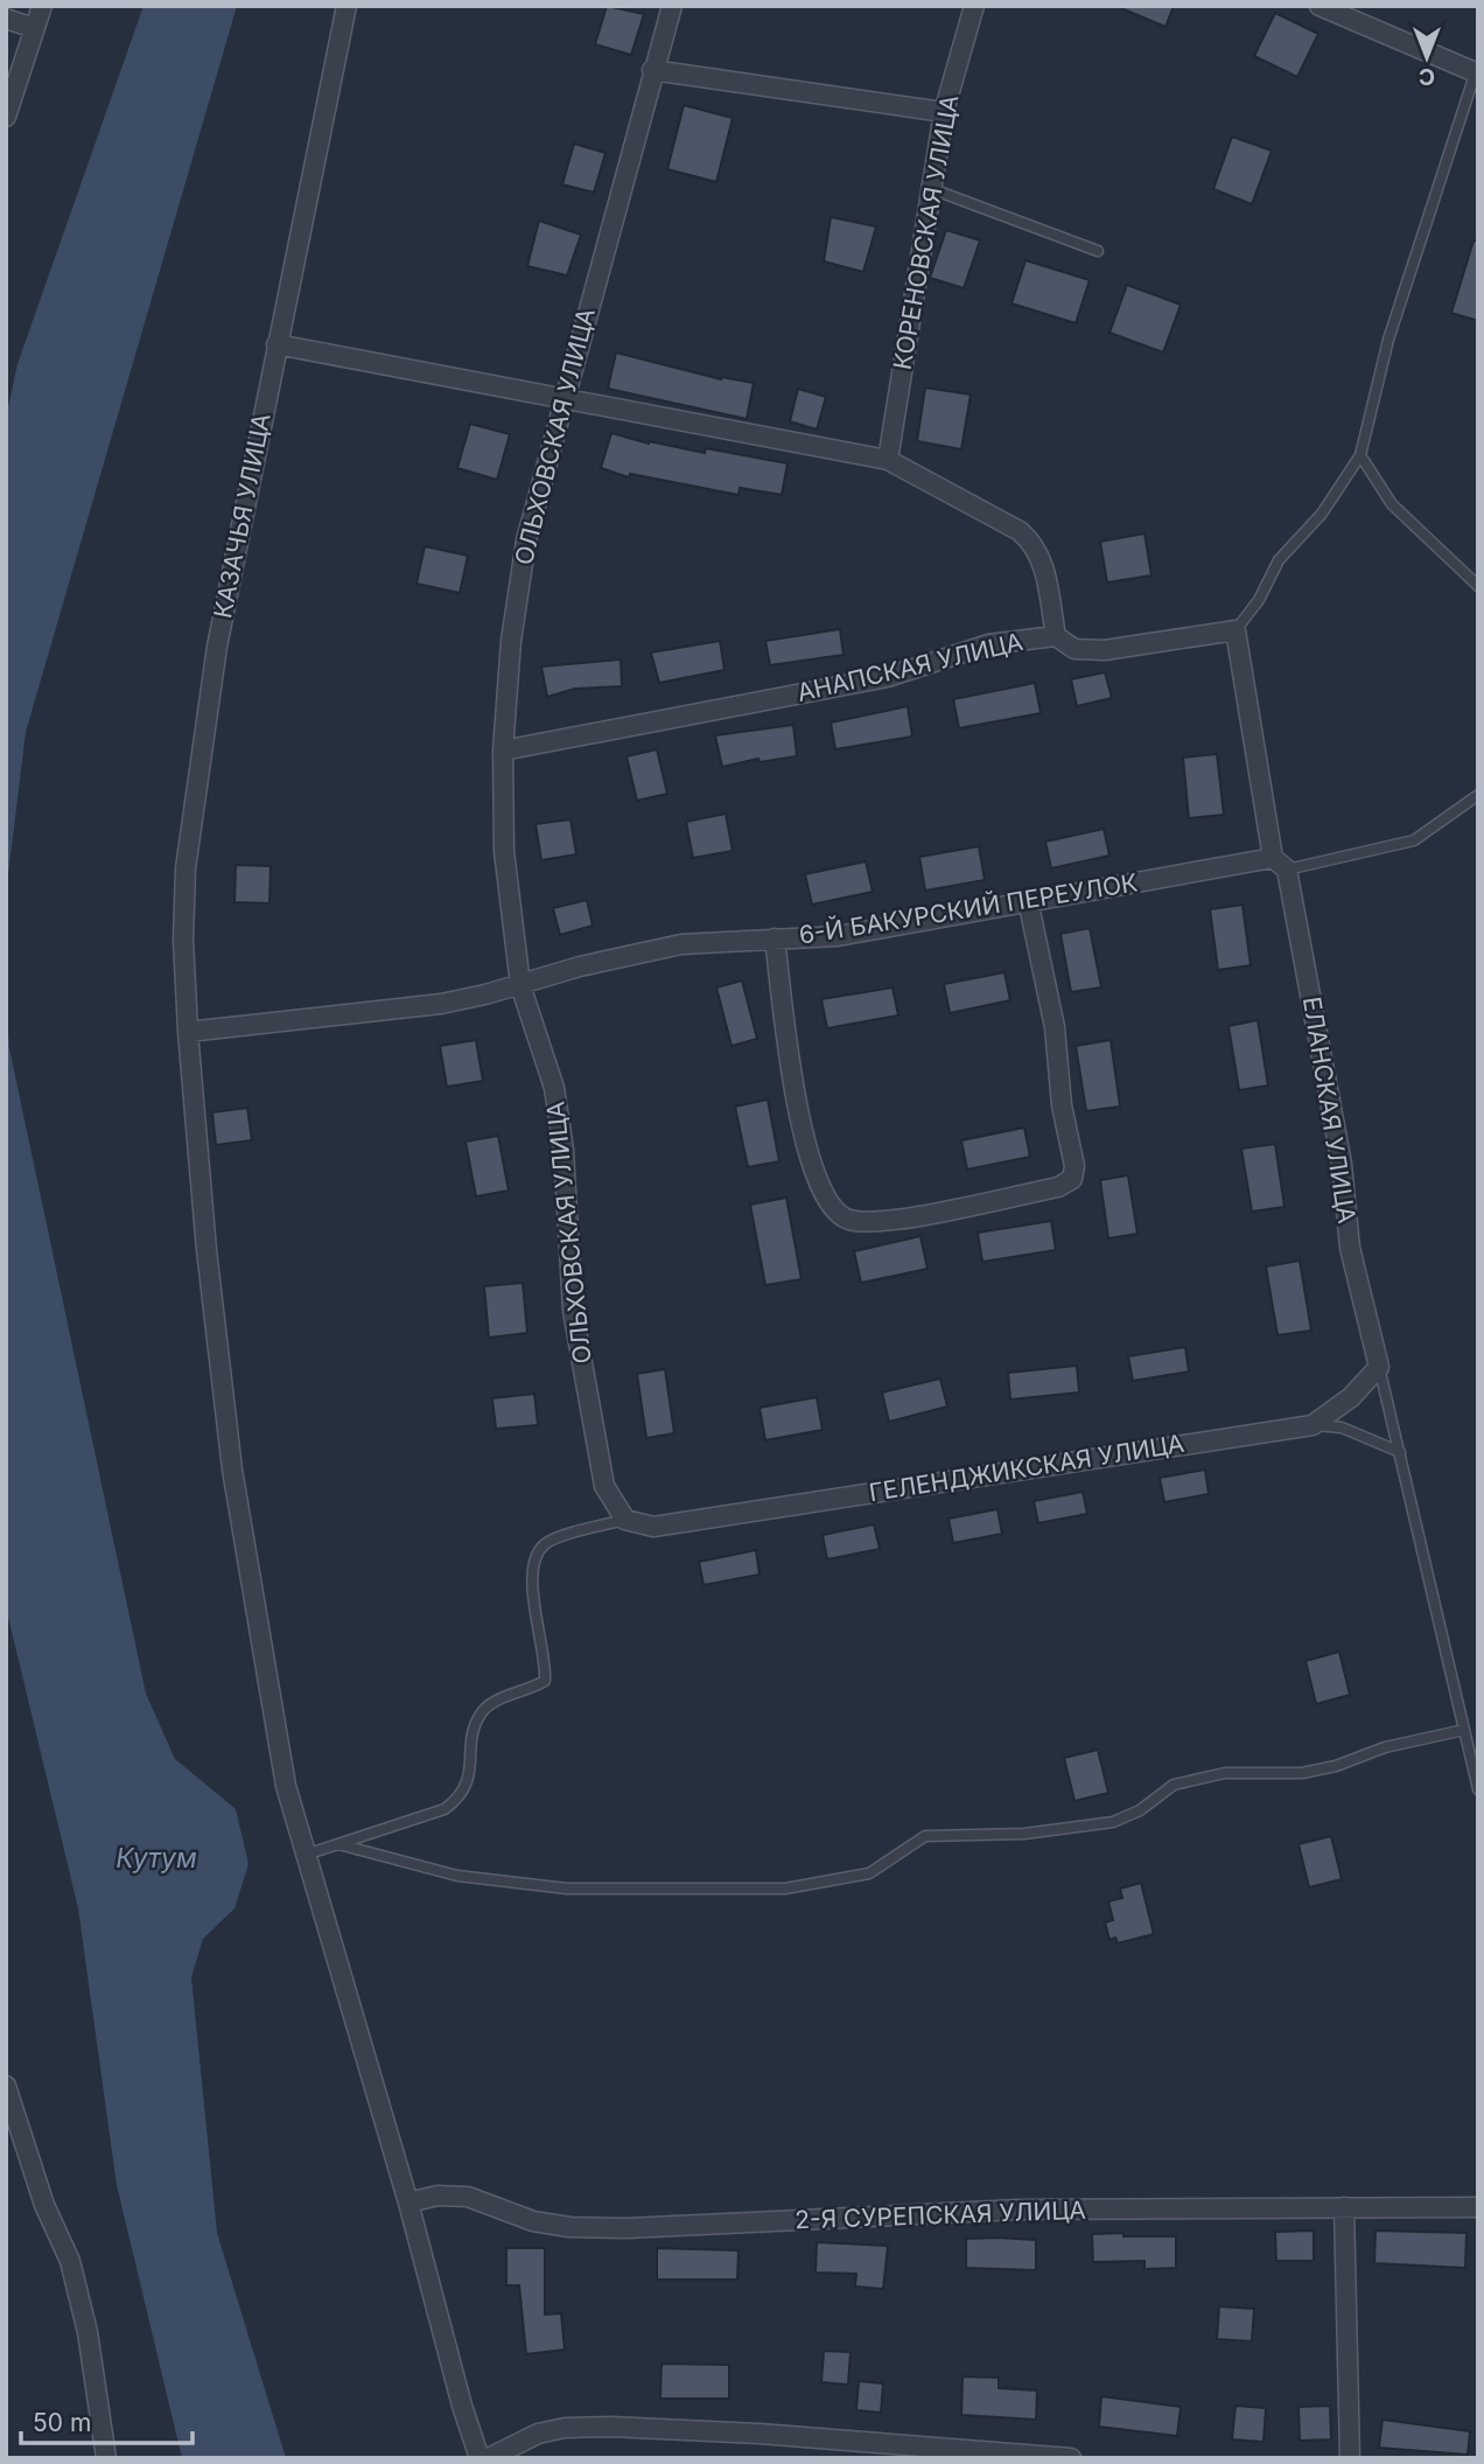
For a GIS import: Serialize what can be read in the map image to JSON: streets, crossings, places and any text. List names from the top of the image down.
{
  "streets": {
    "street": [
      "КОРЕНОВСКАЯ УЛИЦА",
      "ОЛЬХОВСКАЯ УЛИЦА",
      "КАЗАЧЬЯ УЛИЦА",
      "АНАПСКАЯ УЛИЦА",
      "6-Й БАКУРСКИЙ ПЕРЕУЛОК",
      "ЕЛАНСКАЯ УЛИЦА",
      "ГЕЛЕНДЖИКСКАЯ УЛИЦА",
      "2-Я СУРЕПСКАЯ УЛИЦА"
    ]
  },
  "crossings": [
    ["ОЛЬХОВСКАЯ УЛИЦА", "АНАПСКАЯ УЛИЦА"],
    ["ОЛЬХОВСКАЯ УЛИЦА", "6-Й БАКУРСКИЙ ПЕРЕУЛОК"],
    ["ОЛЬХОВСКАЯ УЛИЦА", "ГЕЛЕНДЖИКСКАЯ УЛИЦА"],
    ["КАЗАЧЬЯ УЛИЦА", "6-Й БАКУРСКИЙ ПЕРЕУЛОК"],
    ["КАЗАЧЬЯ УЛИЦА", "2-Я СУРЕПСКАЯ УЛИЦА"],
    ["6-Й БАКУРСКИЙ ПЕРЕУЛОК", "ЕЛАНСКАЯ УЛИЦА"],
    ["ЕЛАНСКАЯ УЛИЦА", "ГЕЛЕНДЖИКСКАЯ УЛИЦА"]
  ],
  "water": ["Кутум"],
  "scale_bar": "50 m",
  "north": "bottom"
}
